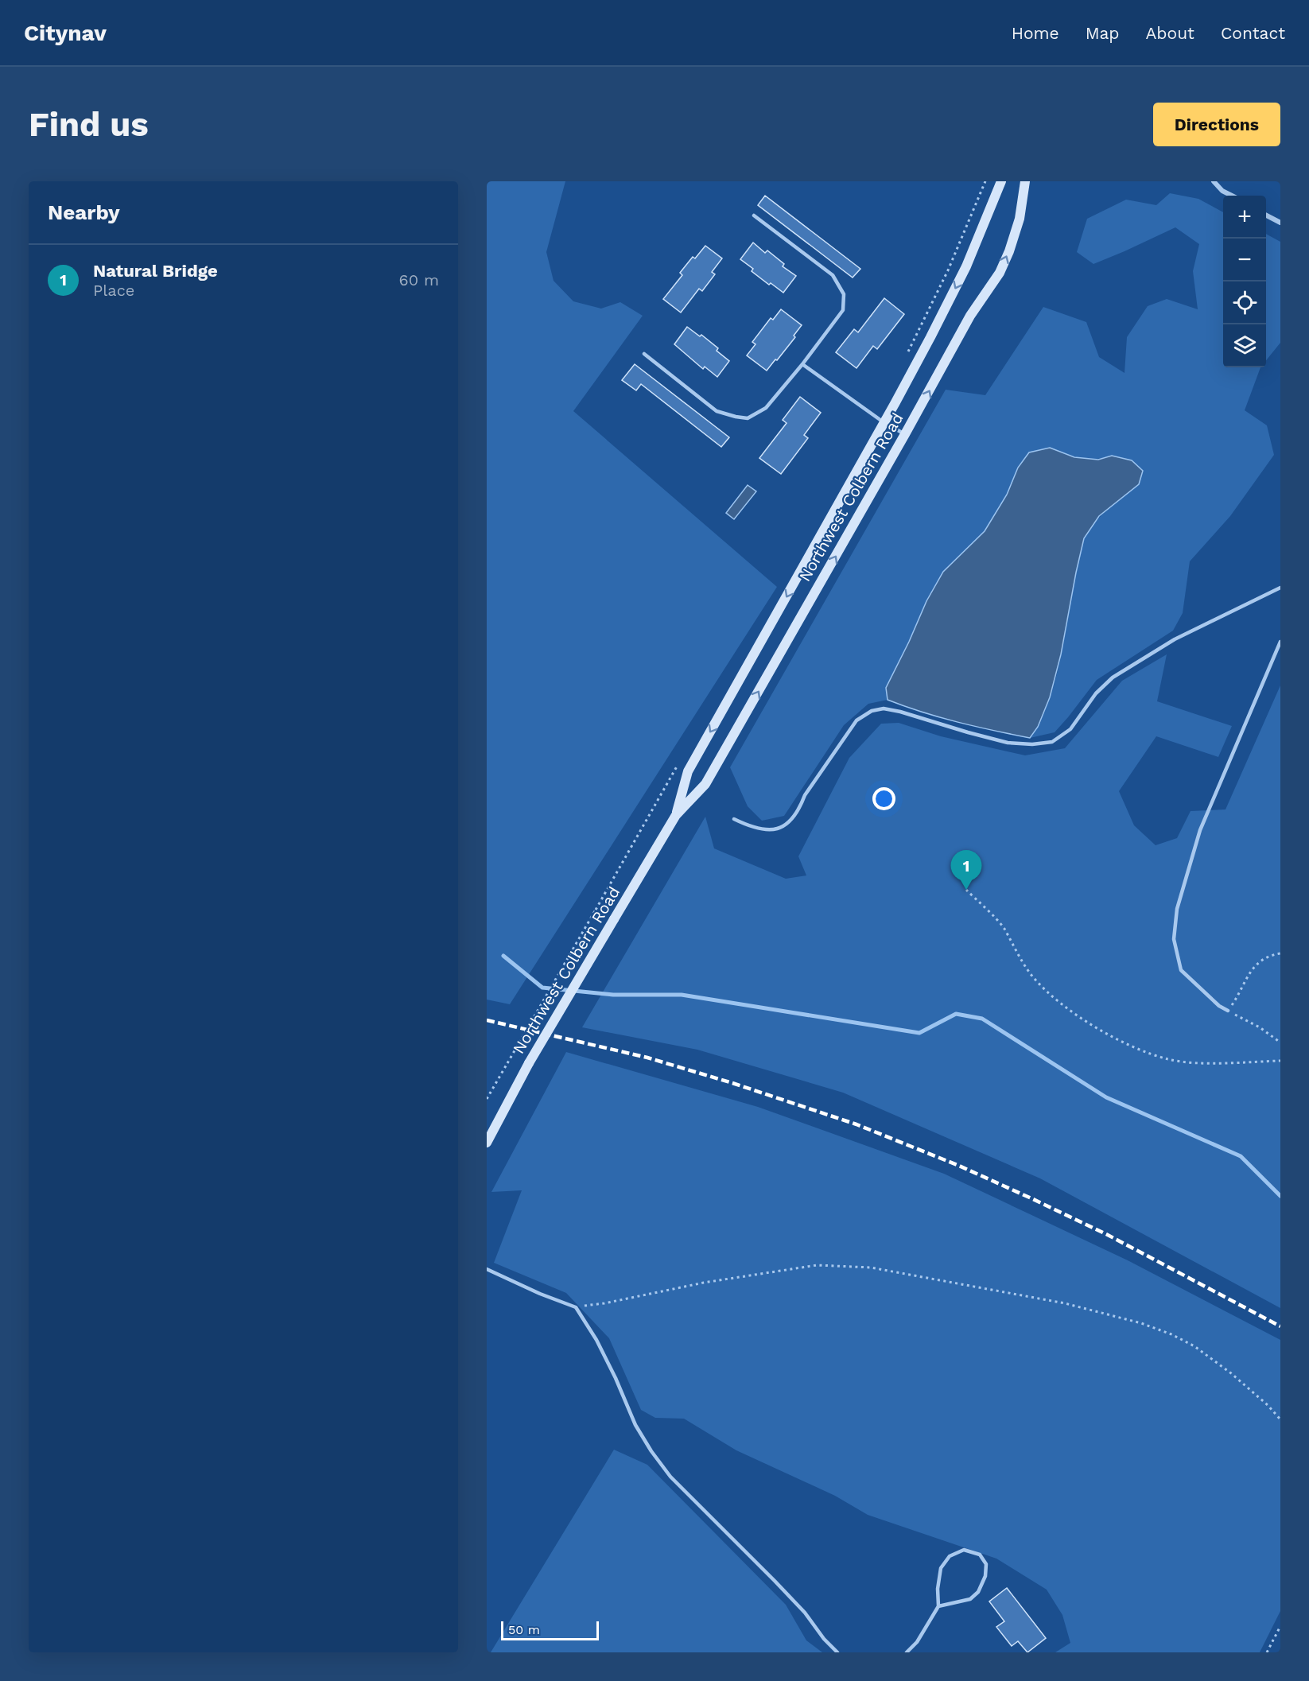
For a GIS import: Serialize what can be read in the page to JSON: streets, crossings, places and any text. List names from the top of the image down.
{
  "streets": {
    "main road": ["Northwest Colbern Road"]
  },
  "scale_bar": "50 m",
  "page": {
    "header": "Citynav",
    "nav": [
      "Home",
      "Map",
      "About",
      "Contact"
    ],
    "buttons": "Directions",
    "title": "Find us",
    "heading": "Nearby",
    "map_buttons": ["+", "−"],
    "list": [
      {
        "mark": "1",
        "name": "Natural Bridge",
        "note": "Place",
        "value": "60 m"
      }
    ],
    "pins": "1",
    "scale": "50 m"
  }
}
